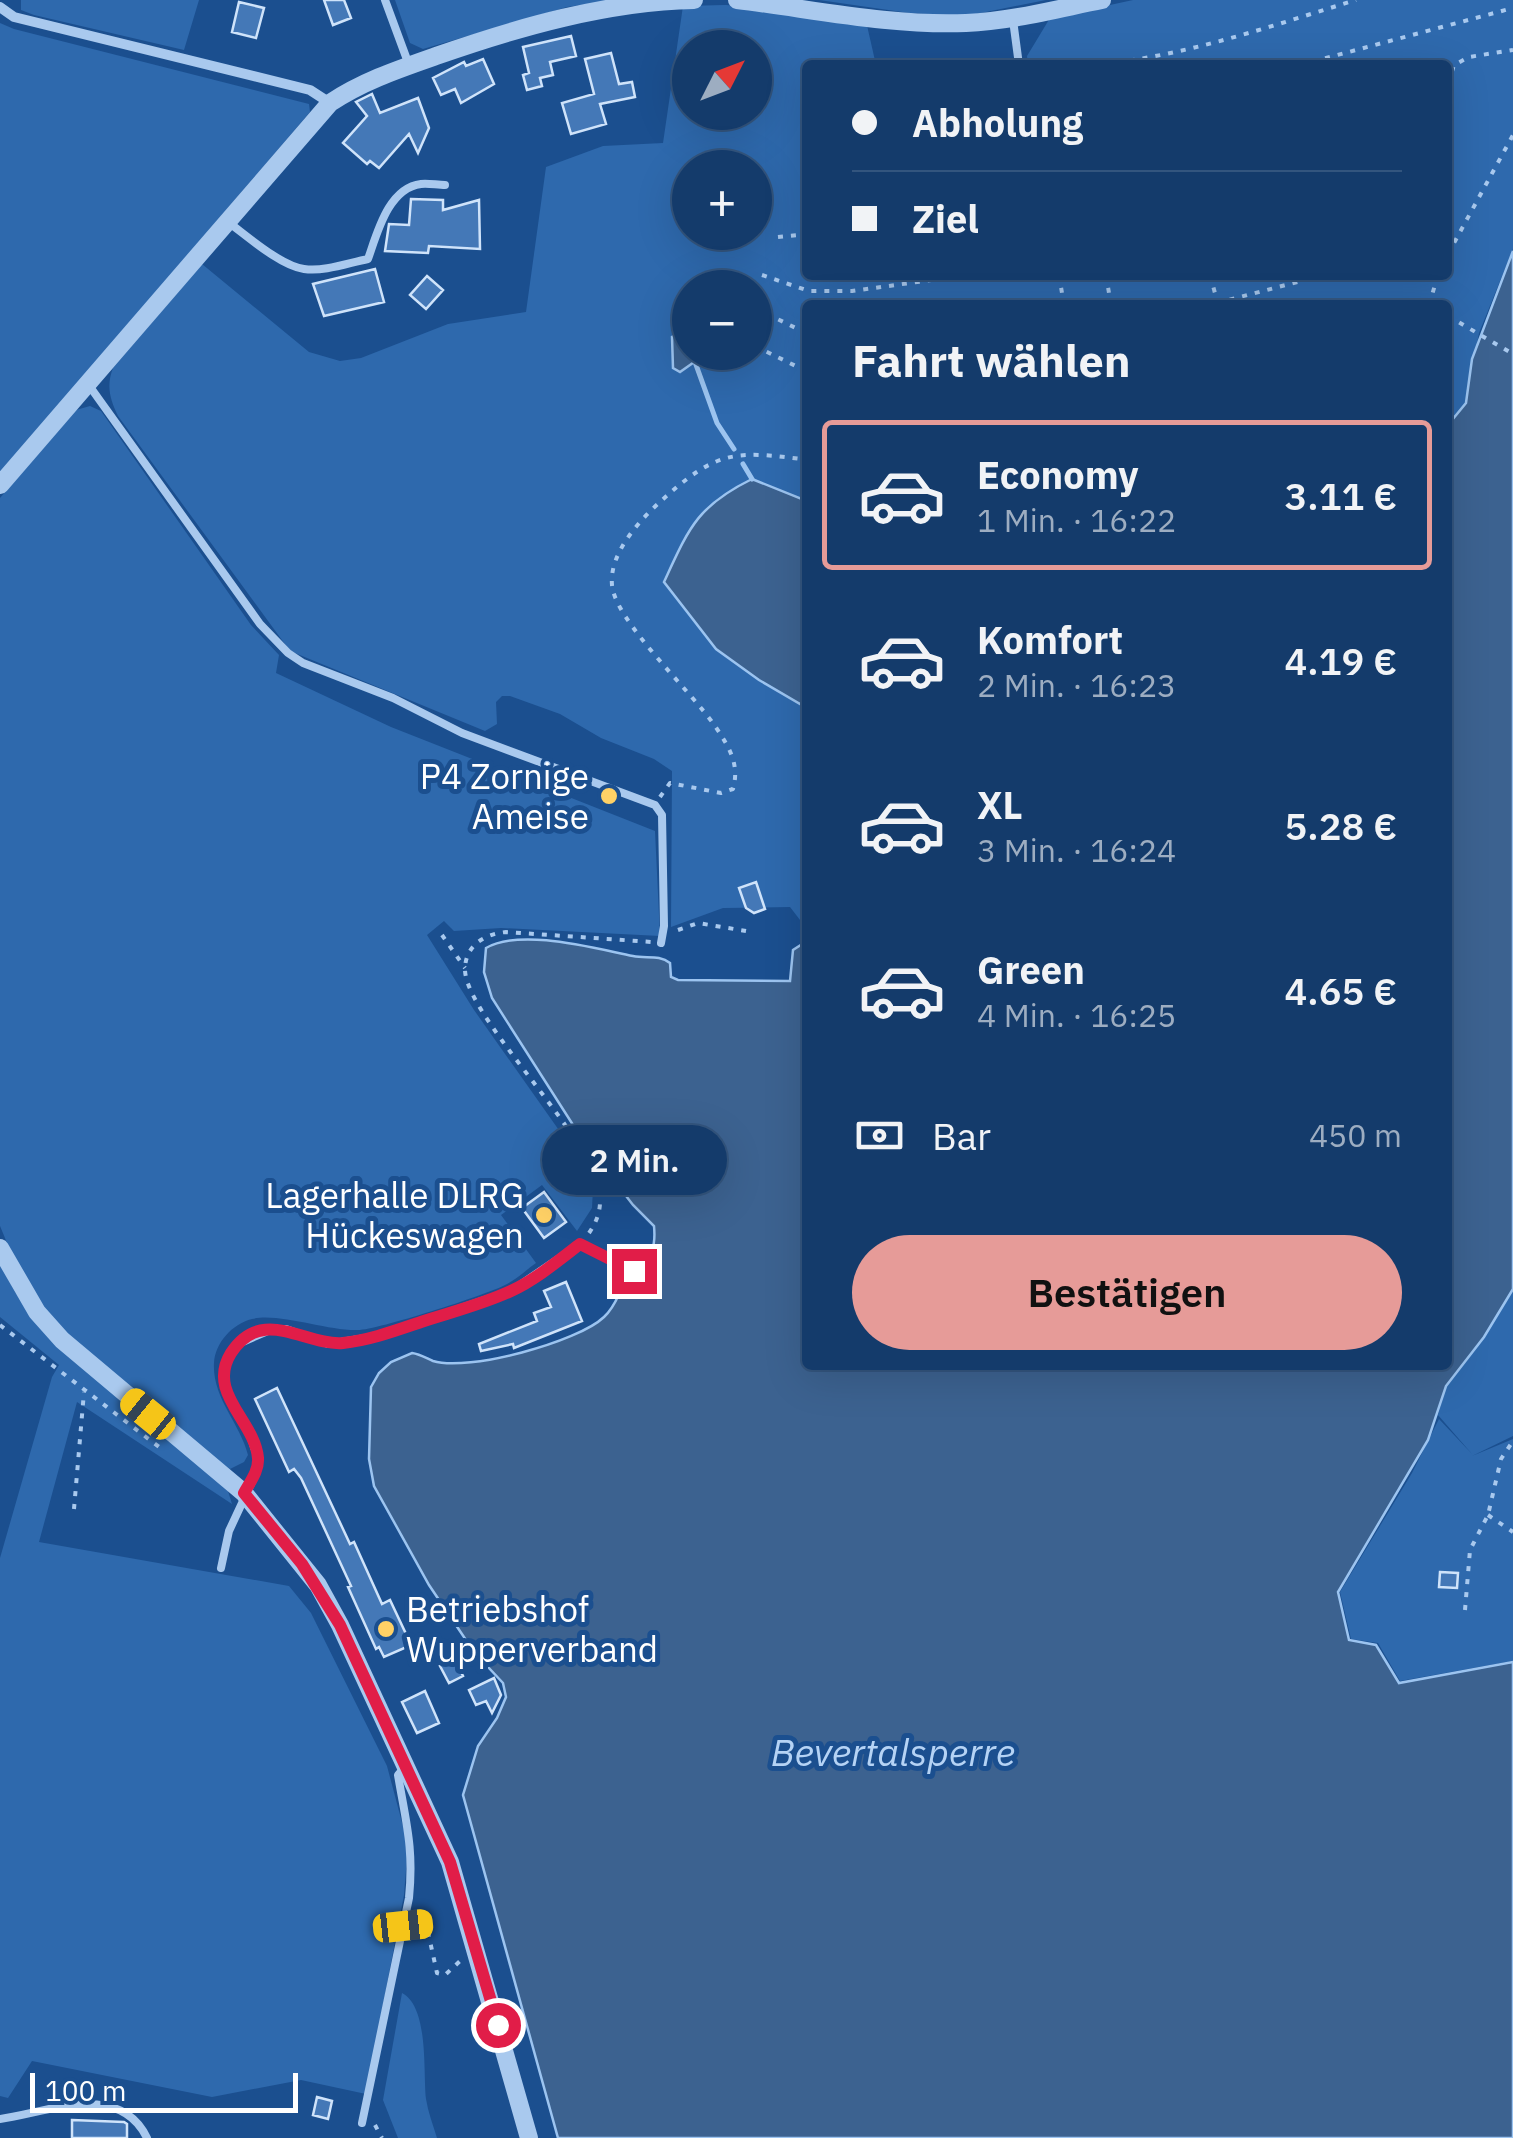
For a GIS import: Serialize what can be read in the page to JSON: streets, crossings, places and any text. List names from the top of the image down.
{
  "water": ["Bevertalsperre"],
  "places": ["P4 Zornige Ameise", "Lagerhalle DLRG Hückeswagen", "Betriebshof Wupperverband"],
  "scale_bar": "100 m",
  "north": "top right",
  "page": {
    "map_buttons": ["+", "−"],
    "banner": ["Abholung", "Ziel"],
    "heading": "Fahrt wählen",
    "list": [
      {
        "name": "Economy",
        "note": "1 Min. · 16:22",
        "value": "3.11 €"
      },
      {
        "name": "Komfort",
        "note": "2 Min. · 16:23",
        "value": "4.19 €"
      },
      {
        "name": "XL",
        "note": "3 Min. · 16:24",
        "value": "5.28 €"
      },
      {
        "name": "Green",
        "note": "4 Min. · 16:25",
        "value": "4.65 €"
      }
    ],
    "pay": ["Bar", "450 m"],
    "bubble": "2 Min.",
    "buttons": "Bestätigen",
    "scale": "100 m"
  }
}
